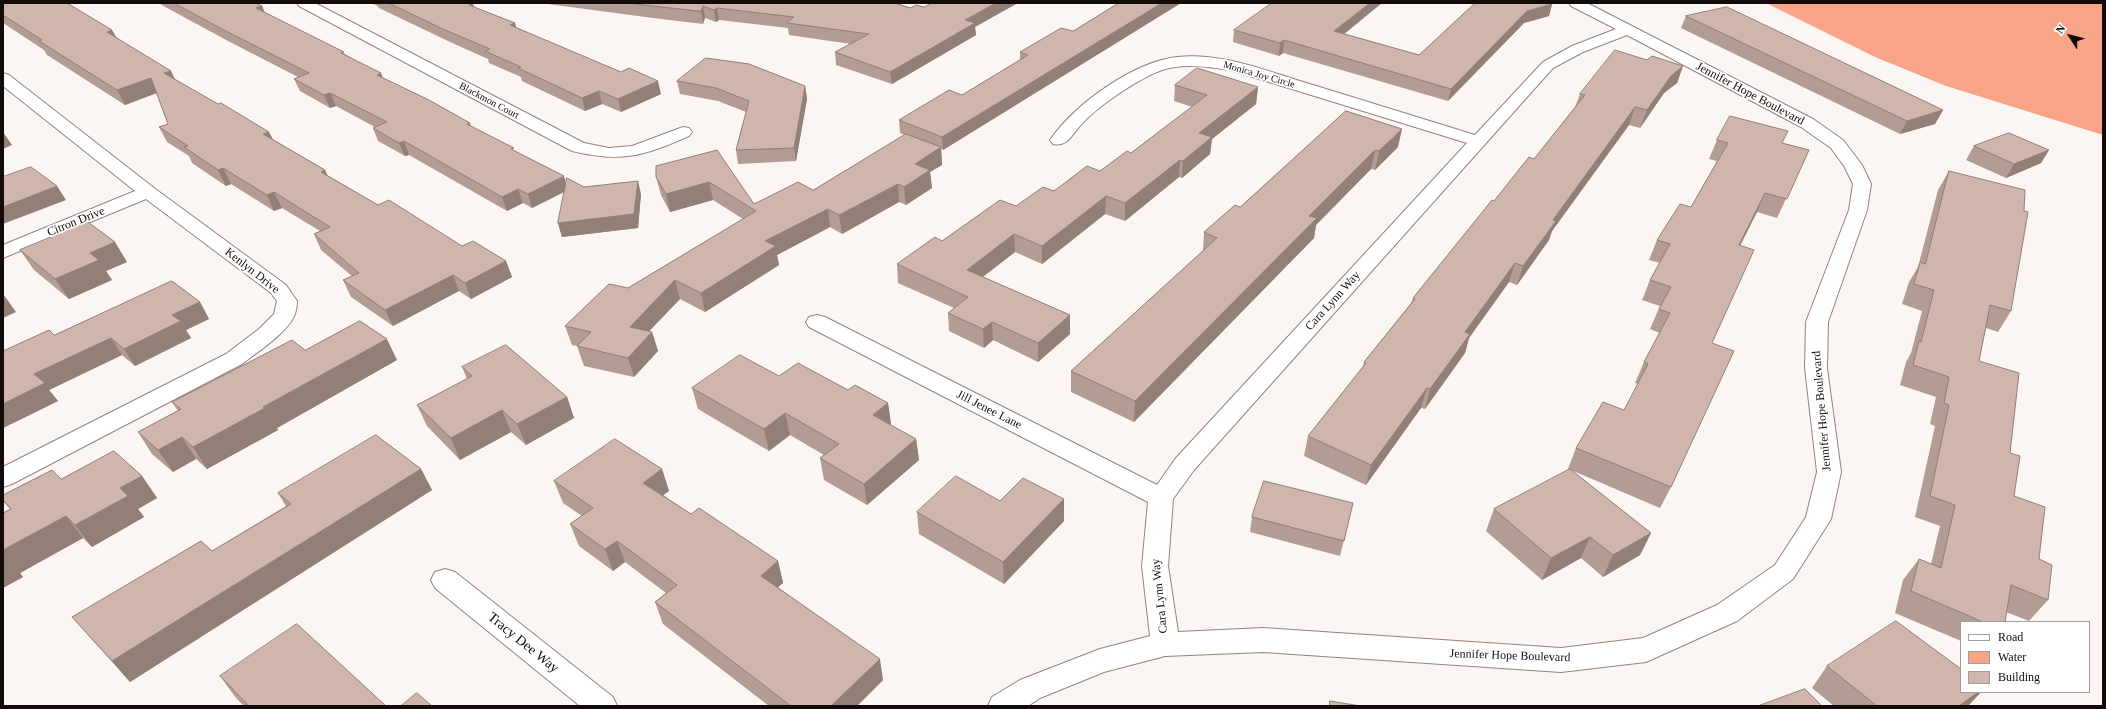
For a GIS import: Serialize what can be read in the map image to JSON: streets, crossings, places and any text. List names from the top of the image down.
{
  "streets": {
    "street": [
      "Monica Joy Circle",
      "Jennifer Hope Boulevard",
      "Blackmon Court",
      "Citron Drive",
      "Kenlyn Drive",
      "Cara Lynn Way",
      "Jill Jenee Lane",
      "Tracy Dee Way"
    ]
  },
  "crossings": [
    ["Monica Joy Circle", "Cara Lynn Way"],
    ["Jennifer Hope Boulevard", "Cara Lynn Way"],
    ["Citron Drive", "Kenlyn Drive"],
    ["Cara Lynn Way", "Jill Jenee Lane"]
  ],
  "legend": ["Road", "Water", "Building"],
  "north": "top left"
}
